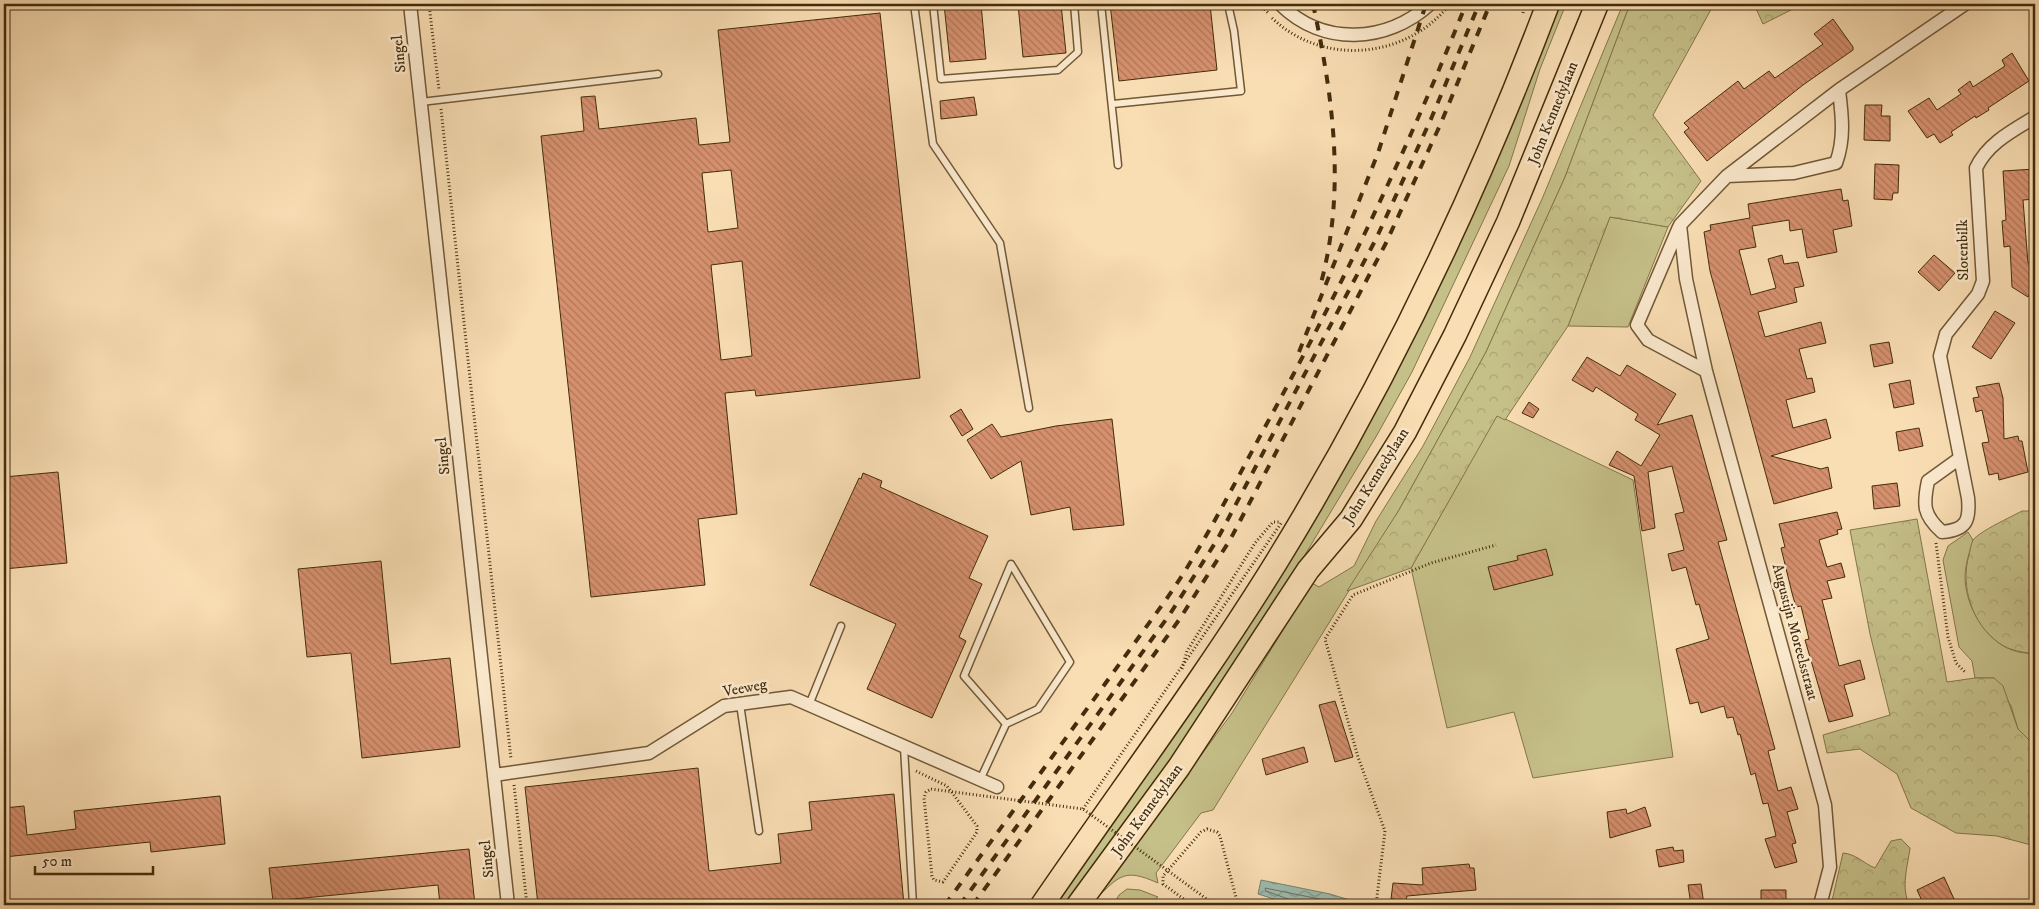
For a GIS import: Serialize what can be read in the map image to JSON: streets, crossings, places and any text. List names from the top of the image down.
{
  "streets": {
    "highway": ["John Kennedylaan"],
    "street": [
      "Singel",
      "Slotenbilk",
      "Augustijn Moreelsstraat",
      "Veeweg"
    ]
  },
  "crossings": [
    ["Singel", "Veeweg"]
  ],
  "scale_bar": "50 m"
}
